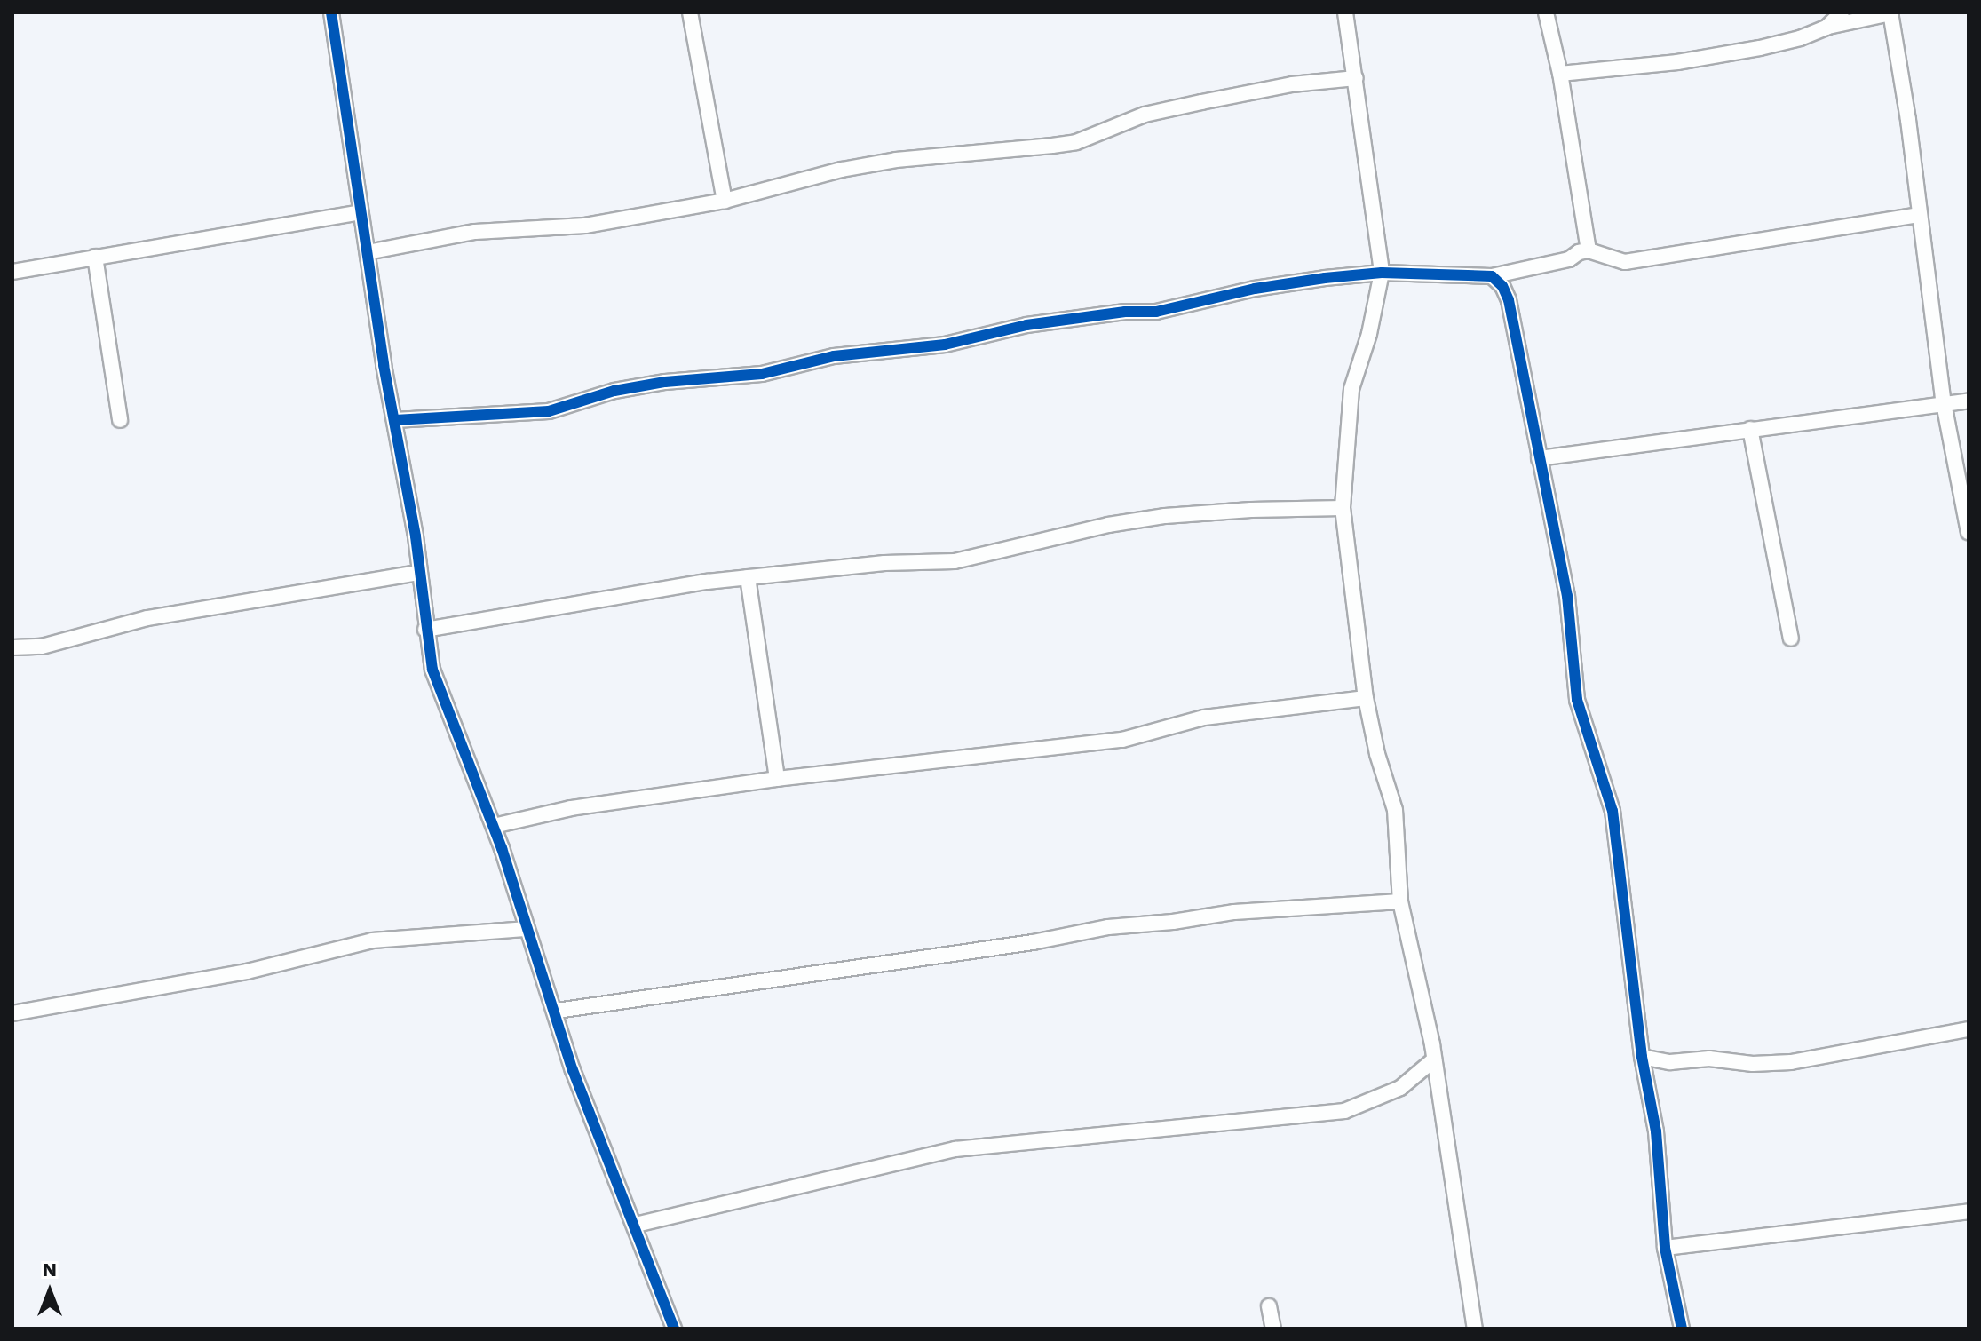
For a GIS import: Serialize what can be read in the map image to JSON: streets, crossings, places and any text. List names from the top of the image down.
{
  "north": "top"
}
